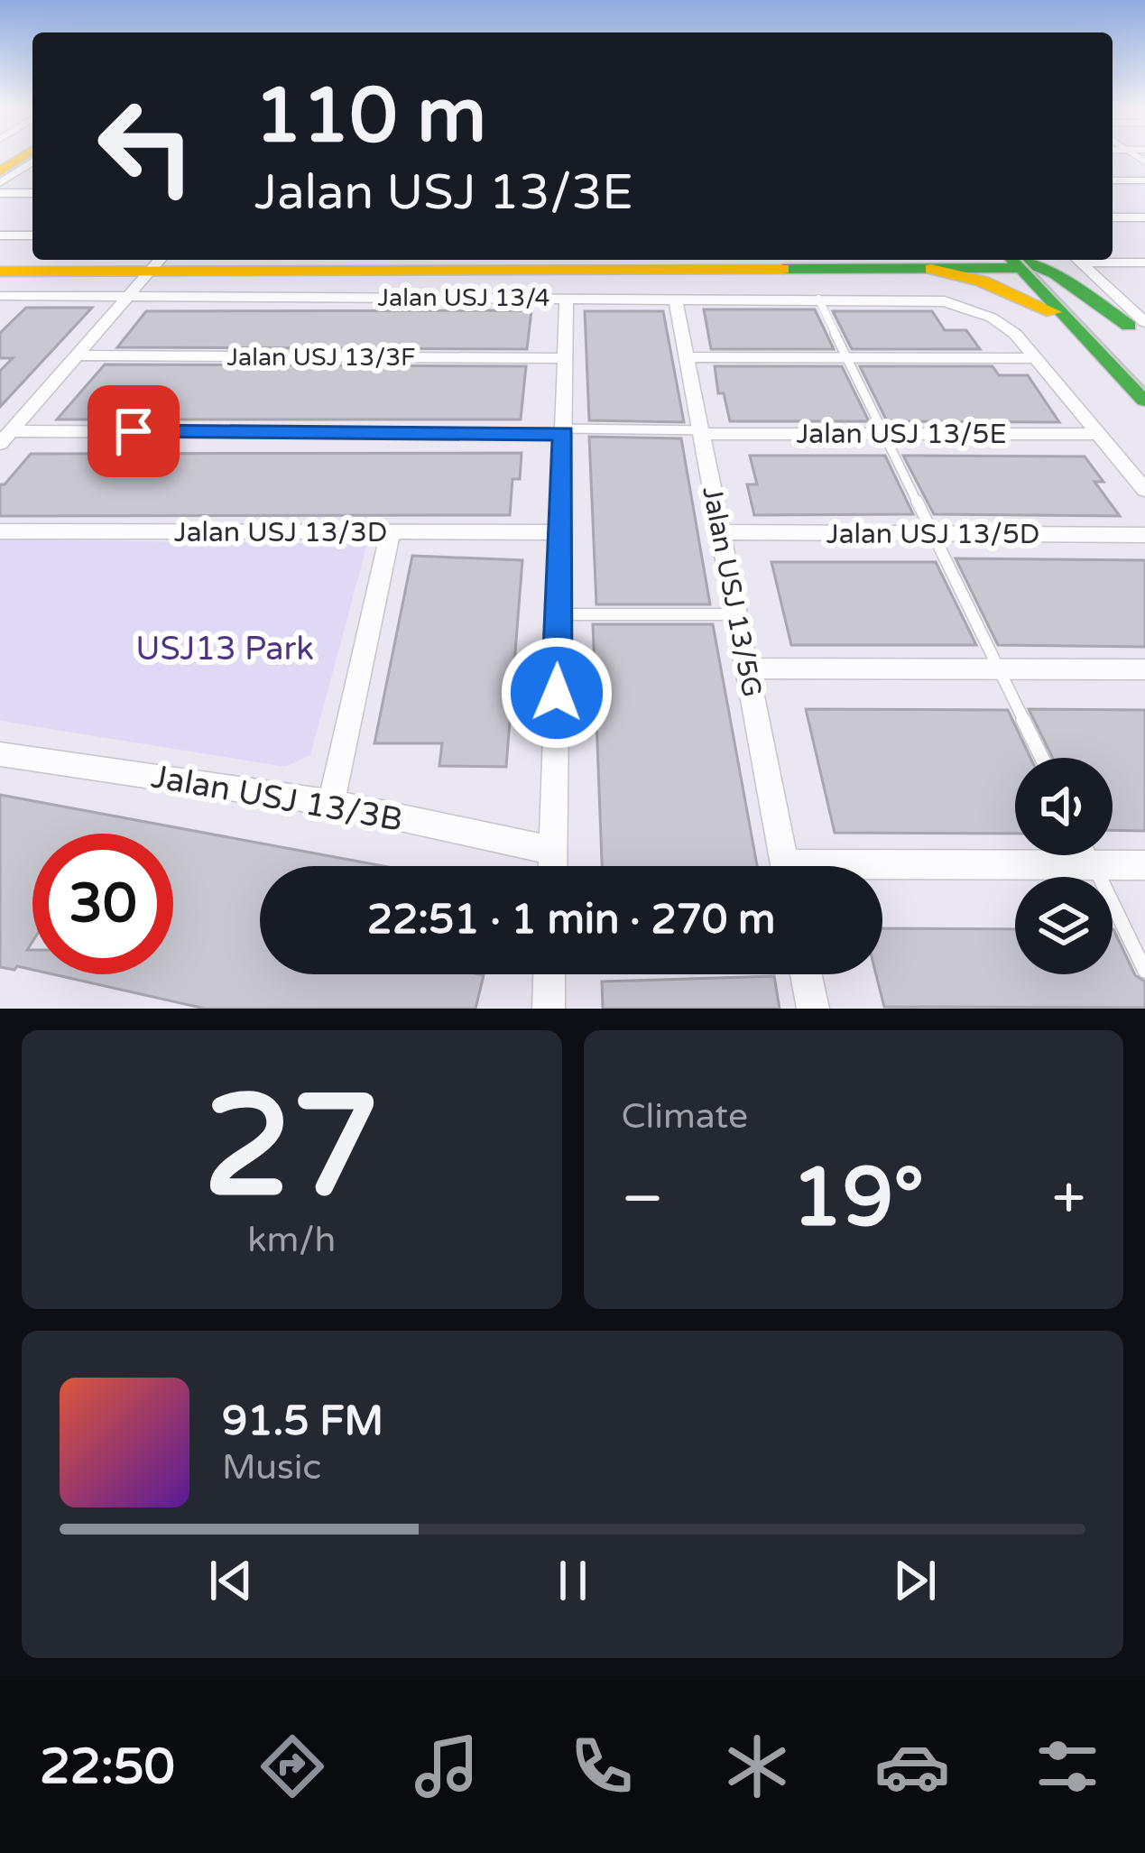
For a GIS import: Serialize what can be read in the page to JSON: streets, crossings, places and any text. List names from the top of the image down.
{
  "streets": {
    "street": [
      "Jalan USJ 13/4",
      "Jalan USJ 13/3F",
      "Jalan USJ 13/5E",
      "Jalan USJ 13/3D",
      "Jalan USJ 13/5D",
      "Jalan USJ 13/5G",
      "Jalan USJ 13/3B"
    ]
  },
  "crossings": [
    ["Jalan USJ 13/4", "Jalan USJ 13/5E"],
    ["Jalan USJ 13/4", "Jalan USJ 13/5G"],
    ["Jalan USJ 13/5E", "Jalan USJ 13/5G"],
    ["Jalan USJ 13/5D", "Jalan USJ 13/5G"]
  ],
  "parks": ["USJ13 Park"],
  "page": {
    "turn": ["110 m", "Jalan USJ 13/3E"],
    "limit": "30",
    "trip": "22:51 · 1 min · 270 m",
    "tile": [
      ["27", "km/h"],
      "Climate"
    ],
    "heat": ["−", "19°", "+"],
    "song": ["91.5 FM", "Music"],
    "tabs": "22:50"
  }
}
